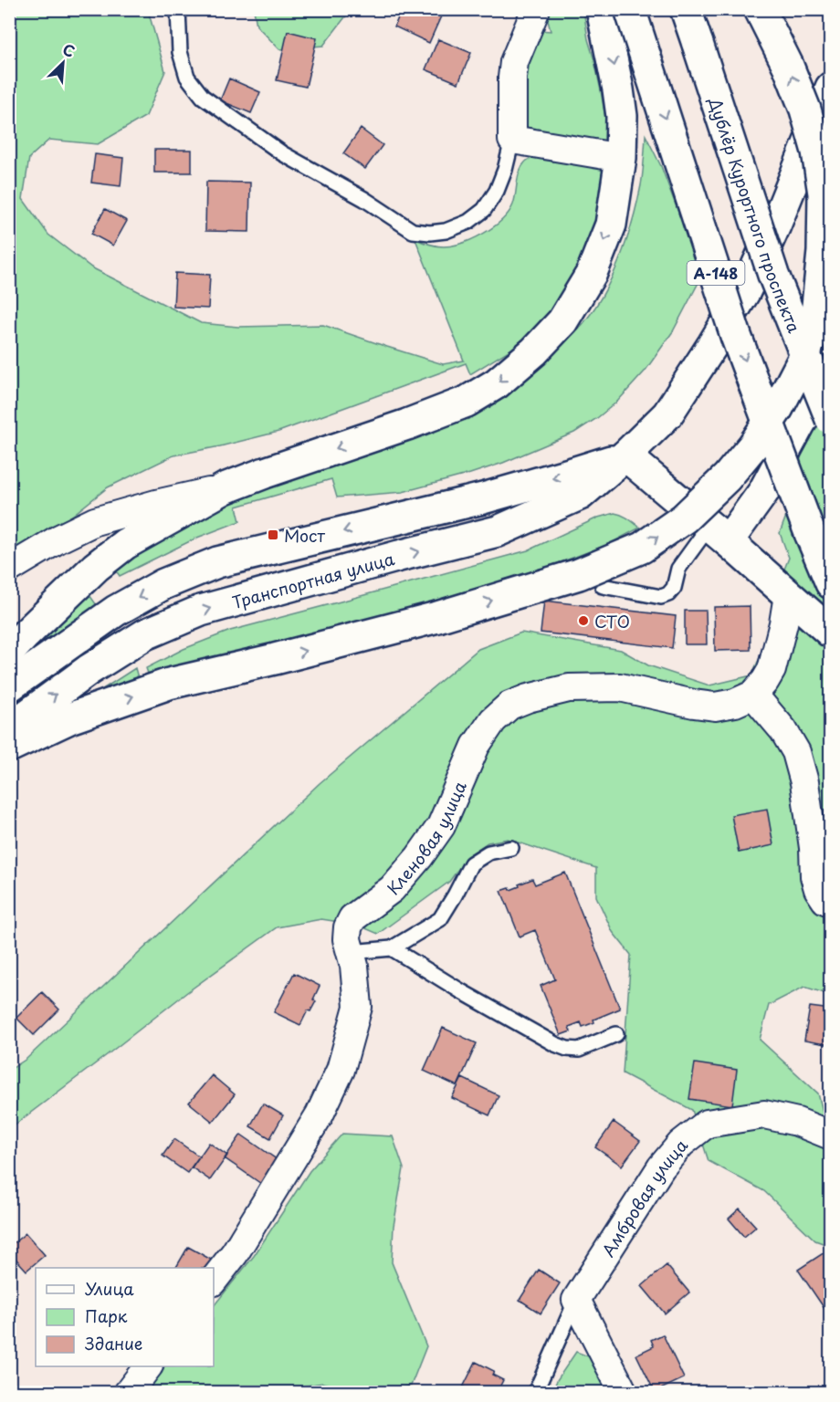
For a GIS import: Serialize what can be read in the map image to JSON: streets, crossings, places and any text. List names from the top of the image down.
{
  "streets": {
    "main road": ["Дублёр Курортного проспекта", "А-148", "Транспортная улица"],
    "street": ["Кленовая улица", "Амбровая улица"]
  },
  "places": {
    "transit": ["Мост"],
    "other": ["СТО"]
  },
  "legend": ["Улица", "Парк", "Здание"],
  "north": "top right"
}
